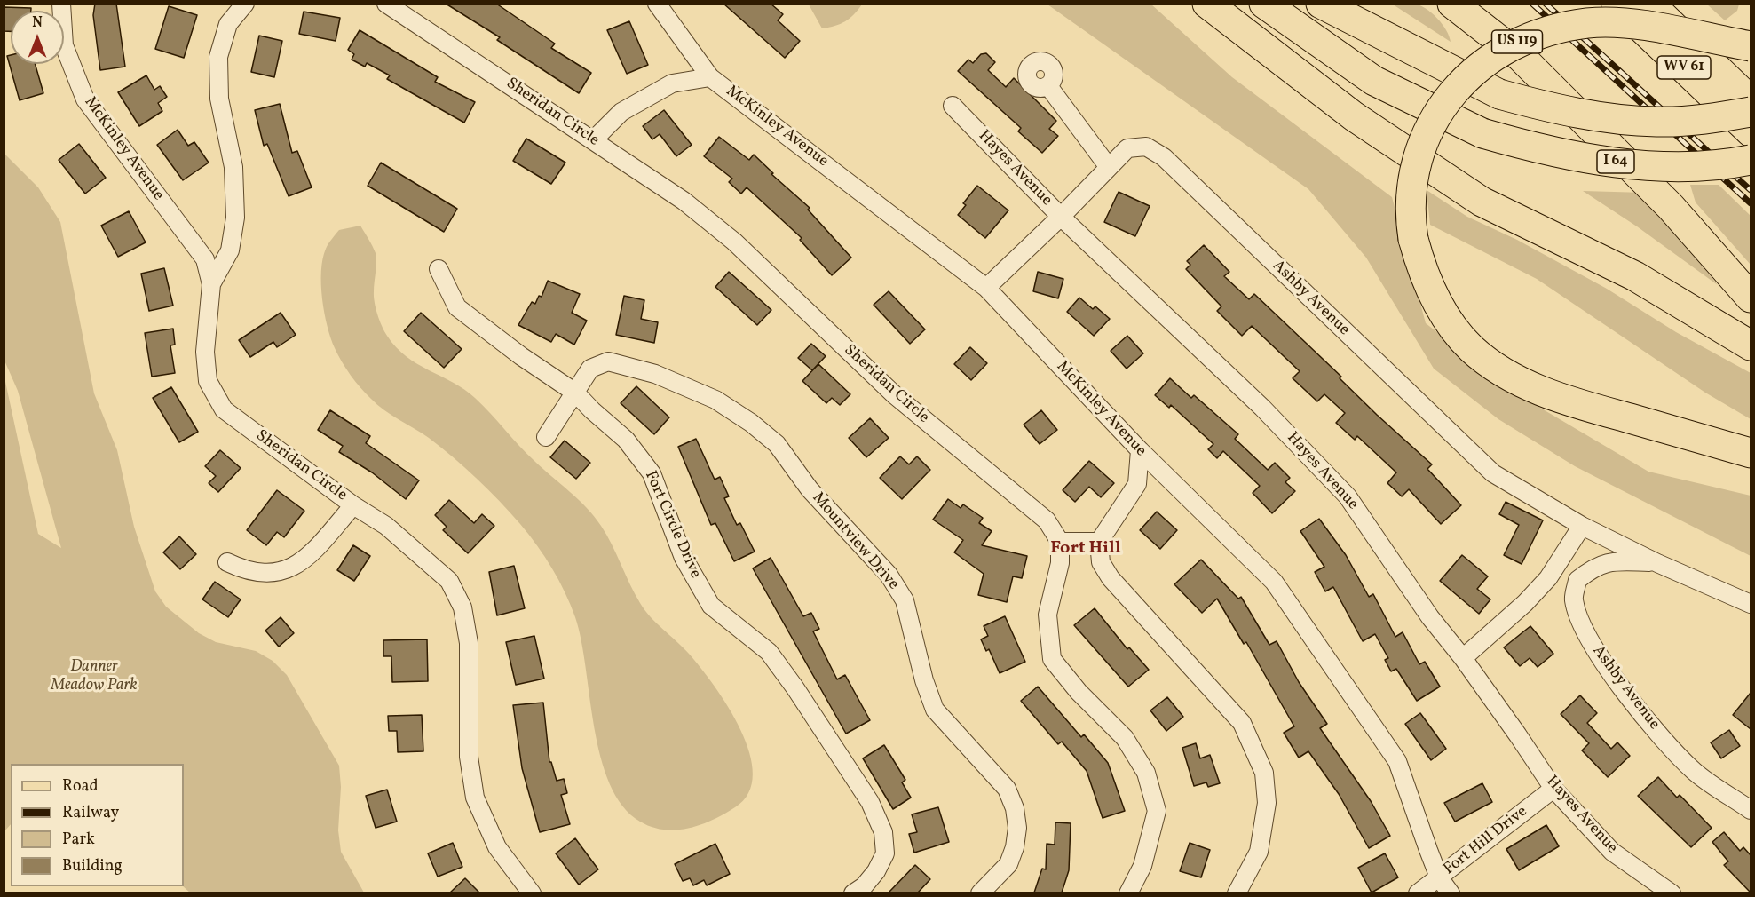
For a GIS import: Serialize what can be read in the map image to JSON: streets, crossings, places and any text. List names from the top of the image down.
{
  "streets": {
    "highway": ["US 119", "I 64"],
    "main road": ["WV 61"],
    "street": [
      "Sheridan Circle",
      "McKinley Avenue",
      "Hayes Avenue",
      "Ashby Avenue",
      "Fort Circle Drive",
      "Mountview Drive",
      "Fort Hill Drive"
    ]
  },
  "crossings": [
    ["Sheridan Circle", "McKinley Avenue"],
    ["McKinley Avenue", "Ashby Avenue"],
    ["McKinley Avenue", "Fort Hill Drive"],
    ["Hayes Avenue", "Ashby Avenue"],
    ["Hayes Avenue", "Fort Hill Drive"],
    ["Fort Circle Drive", "Mountview Drive"]
  ],
  "districts": ["Fort Hill"],
  "parks": ["Danner Meadow Park"],
  "legend": [
    "Road",
    "Railway",
    "Park",
    "Building"
  ],
  "north": "top"
}
